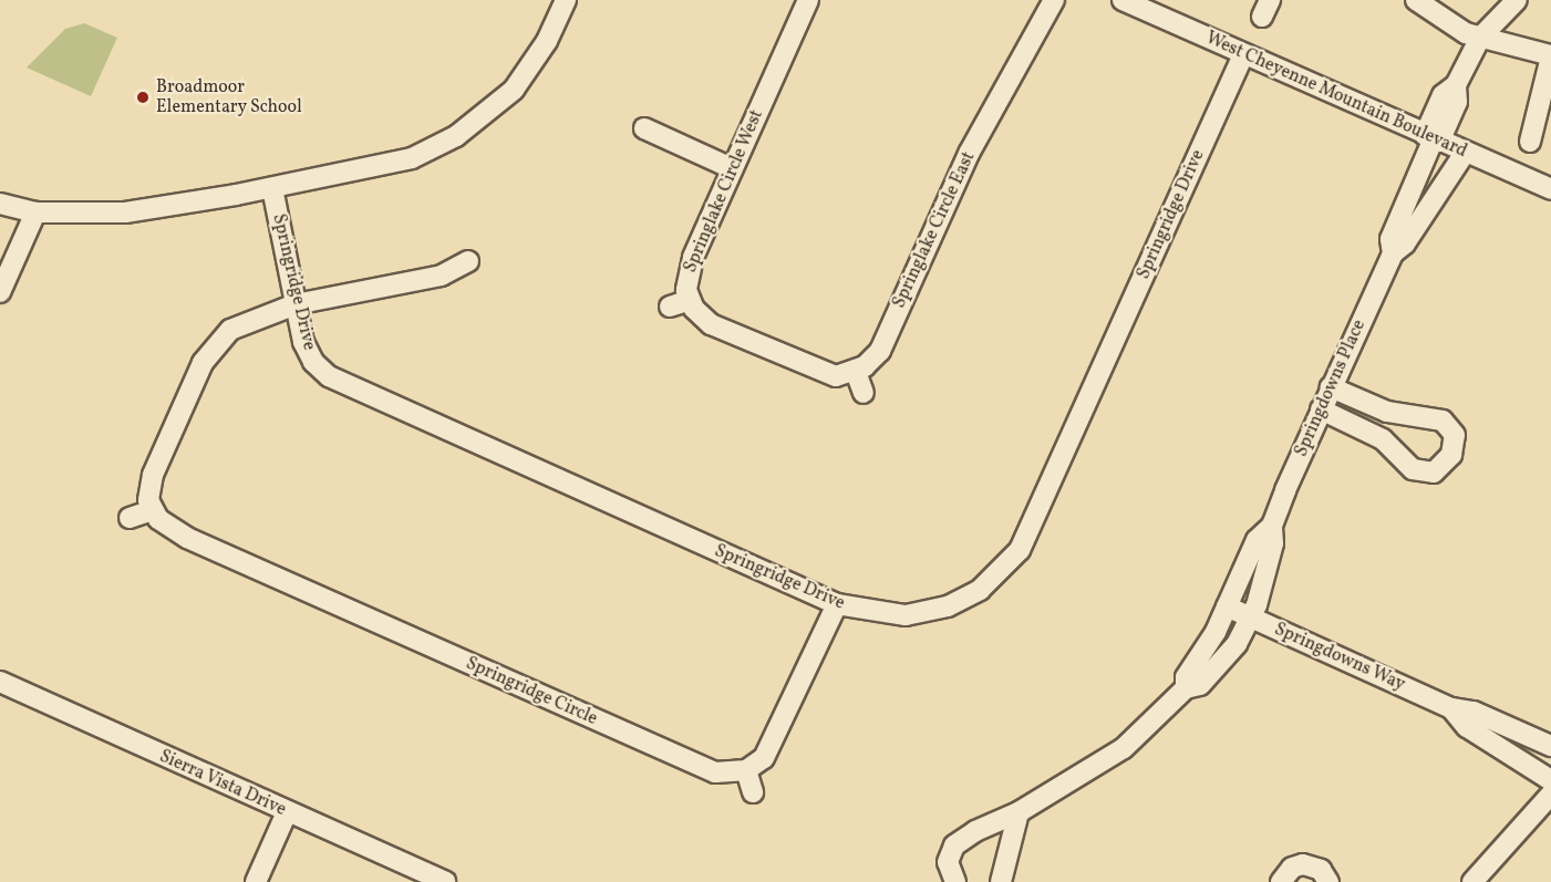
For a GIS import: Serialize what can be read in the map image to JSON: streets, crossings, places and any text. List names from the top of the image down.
{
  "streets": {
    "street": [
      "West Cheyenne Mountain Boulevard",
      "Springlake Circle West",
      "Springridge Drive",
      "Springlake Circle East",
      "Springdowns Place",
      "Springdowns Way",
      "Springridge Circle",
      "Sierra Vista Drive"
    ]
  },
  "crossings": [
    ["West Cheyenne Mountain Boulevard", "Springridge Drive"],
    ["West Cheyenne Mountain Boulevard", "Springdowns Place"],
    ["Springlake Circle West", "Springlake Circle East"],
    ["Springdowns Place", "Springdowns Way"]
  ],
  "places": ["Broadmoor Elementary School"]
}
